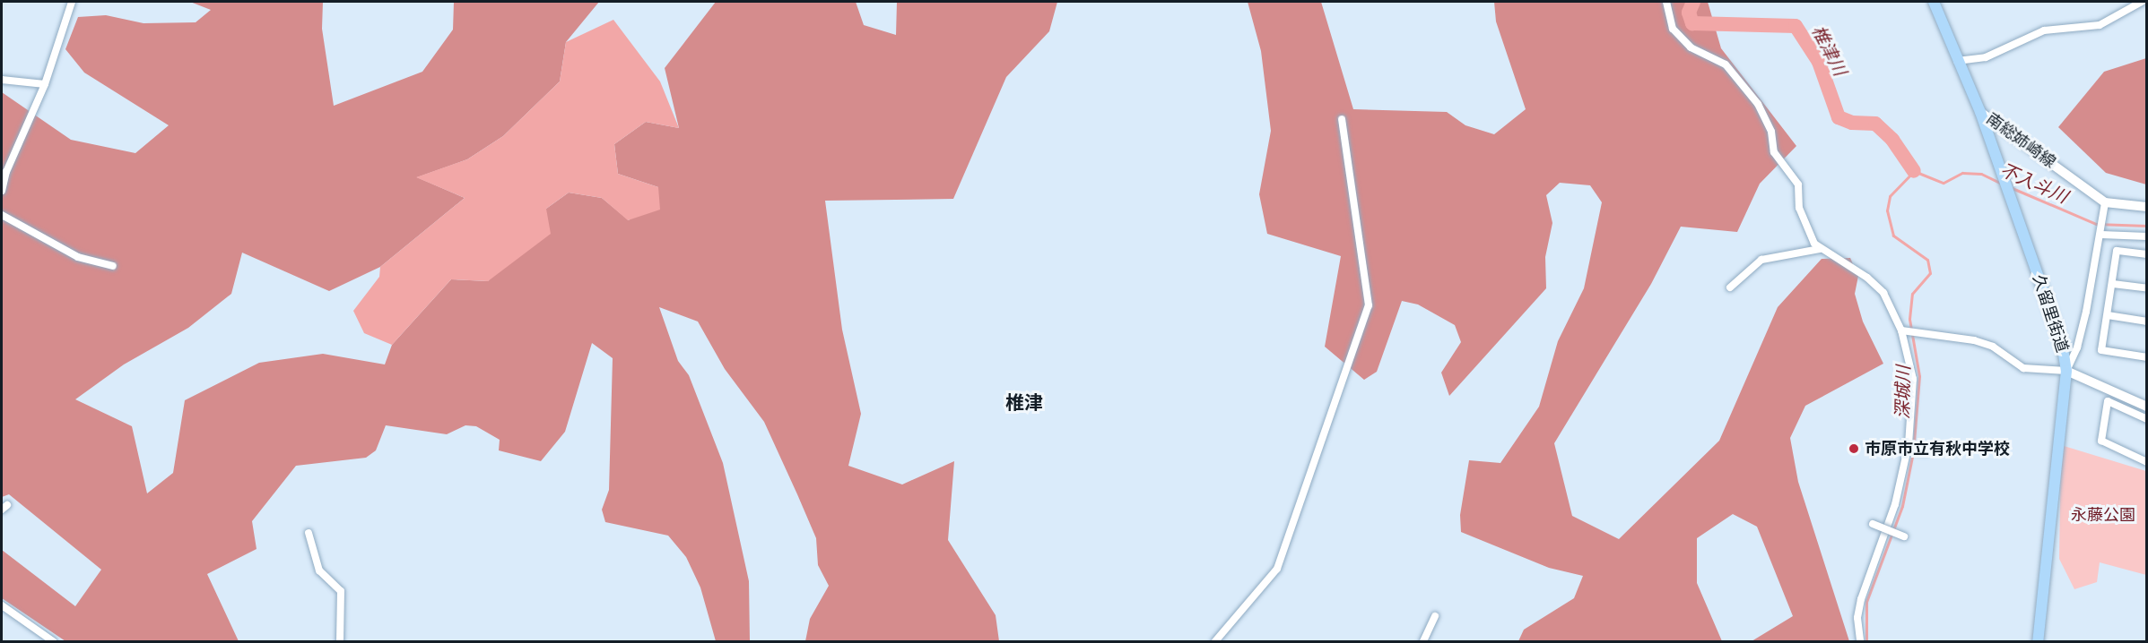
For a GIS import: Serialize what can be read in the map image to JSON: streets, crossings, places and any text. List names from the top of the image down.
{
  "streets": {
    "main road": ["南総姉崎線", "久留里街道"]
  },
  "crossings": [
    ["南総姉崎線", "久留里街道"]
  ],
  "districts": ["椎津"],
  "water": ["椎津川", "不入斗川", "深城川"],
  "parks": ["永藤公園"],
  "places": ["市原市立有秋中学校"]
}
